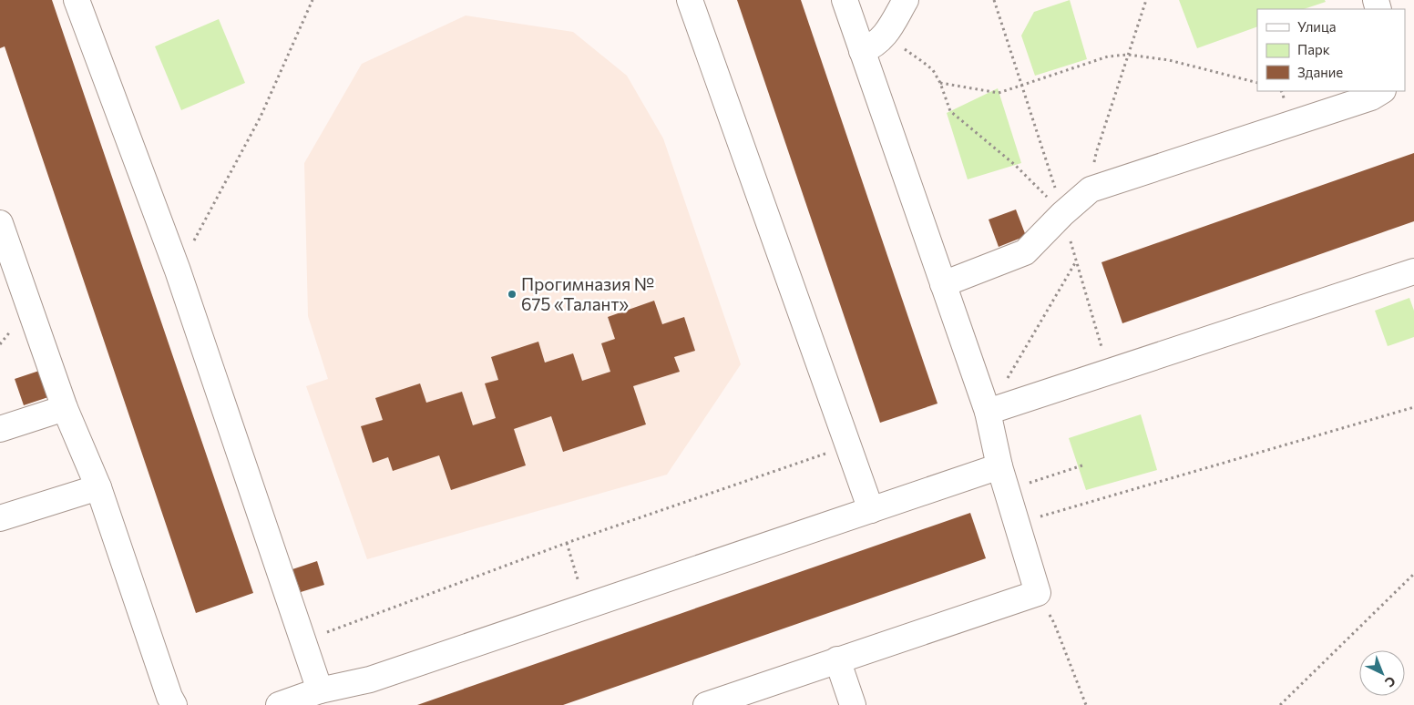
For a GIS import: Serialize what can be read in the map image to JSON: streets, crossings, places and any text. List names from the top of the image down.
{
  "places": ["Прогимназия № 675 «Талант»"],
  "legend": ["Улица", "Парк", "Здание"],
  "north": "bottom right"
}
